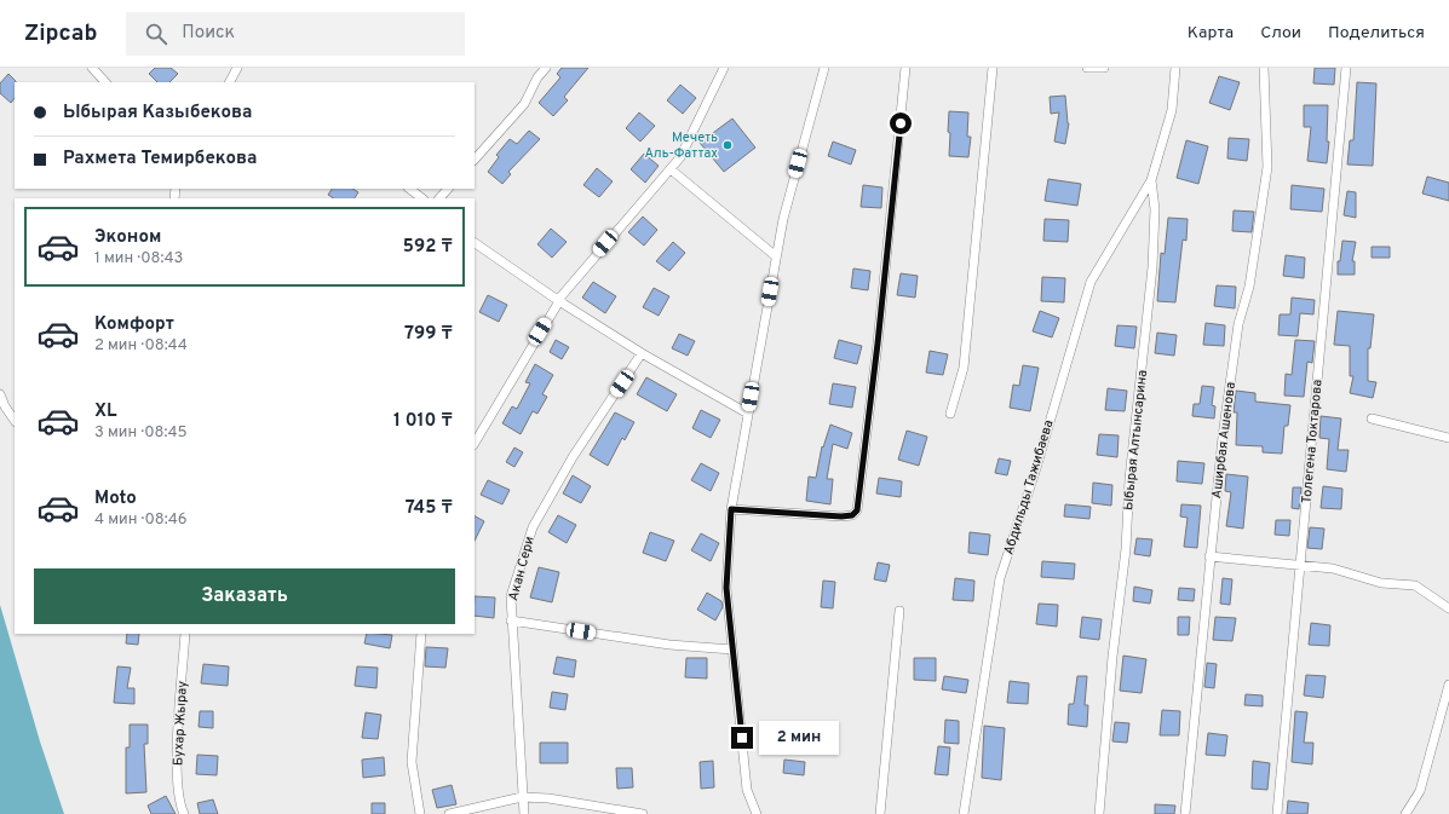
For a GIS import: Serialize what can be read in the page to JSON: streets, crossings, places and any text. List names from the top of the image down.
{
  "streets": {
    "street": [
      "Ыбырая Алтынсарина",
      "Аширбая Ашенова",
      "Толегена Токтарова",
      "Абдильды Тажибаева",
      "Акан Сери",
      "Бухар Жырау"
    ]
  },
  "crossings": [
    ["Ыбырая Алтынсарина", "Абдильды Тажибаева"]
  ],
  "places": ["Мечеть Аль-Фаттах"],
  "page": {
    "header": "Zipcab",
    "search": "Поиск",
    "nav": ["Карта", "Слои", "Поделиться"],
    "banner": ["Ыбырая Казыбекова", "Рахмета Темирбекова"],
    "list": [
      {
        "name": "Эконом",
        "note": "1 мин · 08:43",
        "value": "592 ₸"
      },
      {
        "name": "Комфорт",
        "note": "2 мин · 08:44",
        "value": "799 ₸"
      },
      {
        "name": "XL",
        "note": "3 мин · 08:45",
        "value": "1 010 ₸"
      },
      {
        "name": "Moto",
        "note": "4 мин · 08:46",
        "value": "745 ₸"
      }
    ],
    "buttons": "Заказать",
    "bubble": "2 мин"
  }
}
